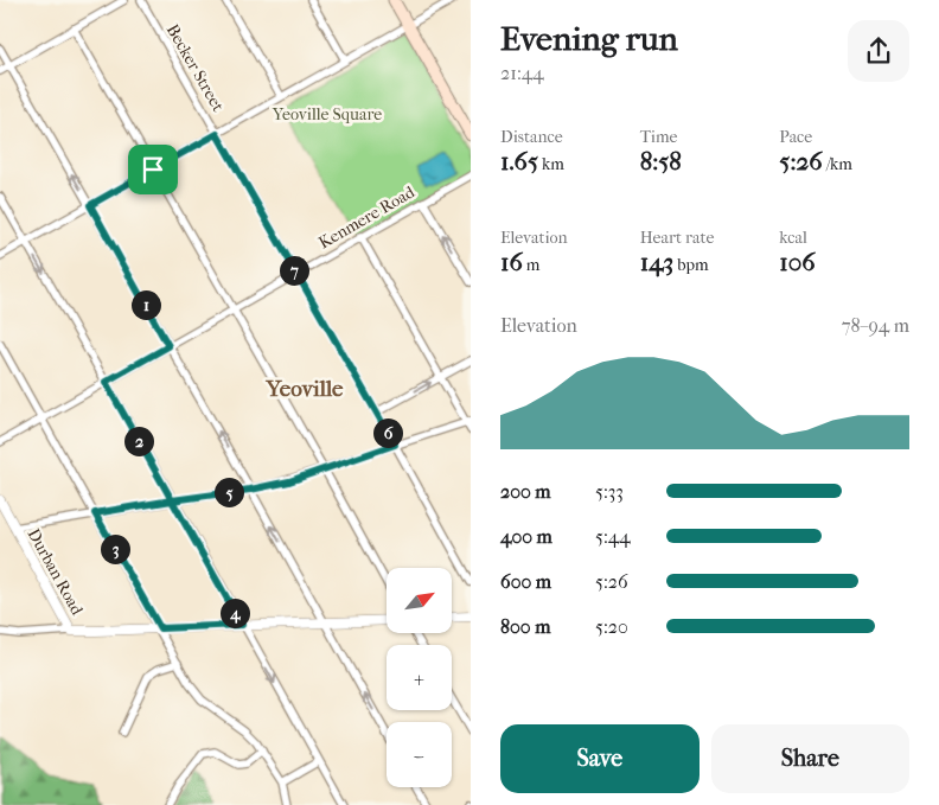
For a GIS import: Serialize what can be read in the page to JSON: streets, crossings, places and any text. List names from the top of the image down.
{
  "streets": {
    "street": ["Becker Street", "Kenmere Road", "Durban Road"]
  },
  "crossings": [
    ["Becker Street", "Kenmere Road"]
  ],
  "districts": ["Yeoville"],
  "parks": ["Yeoville Square"],
  "north": "top right",
  "page": {
    "heading": ["Evening run", "21:44"],
    "stats": [
      ["Distance", "1.65 km"],
      ["Time", "8:58"],
      ["Pace", "5:26 /km"],
      ["Elevation", "16 m"],
      ["Heart rate", "143 bpm"],
      ["kcal", "106"]
    ],
    "pins": [
      "7",
      "1",
      "6",
      "2",
      "5",
      "3",
      "4"
    ],
    "chart": ["Elevation", "78–94 m"],
    "list": [
      {
        "name": "200 m",
        "note": "5:33"
      },
      {
        "name": "400 m",
        "note": "5:44"
      },
      {
        "name": "600 m",
        "note": "5:26"
      },
      {
        "name": "800 m",
        "note": "5:20"
      }
    ],
    "map_buttons": ["+", "−"],
    "buttons": ["Save", "Share"]
  }
}
